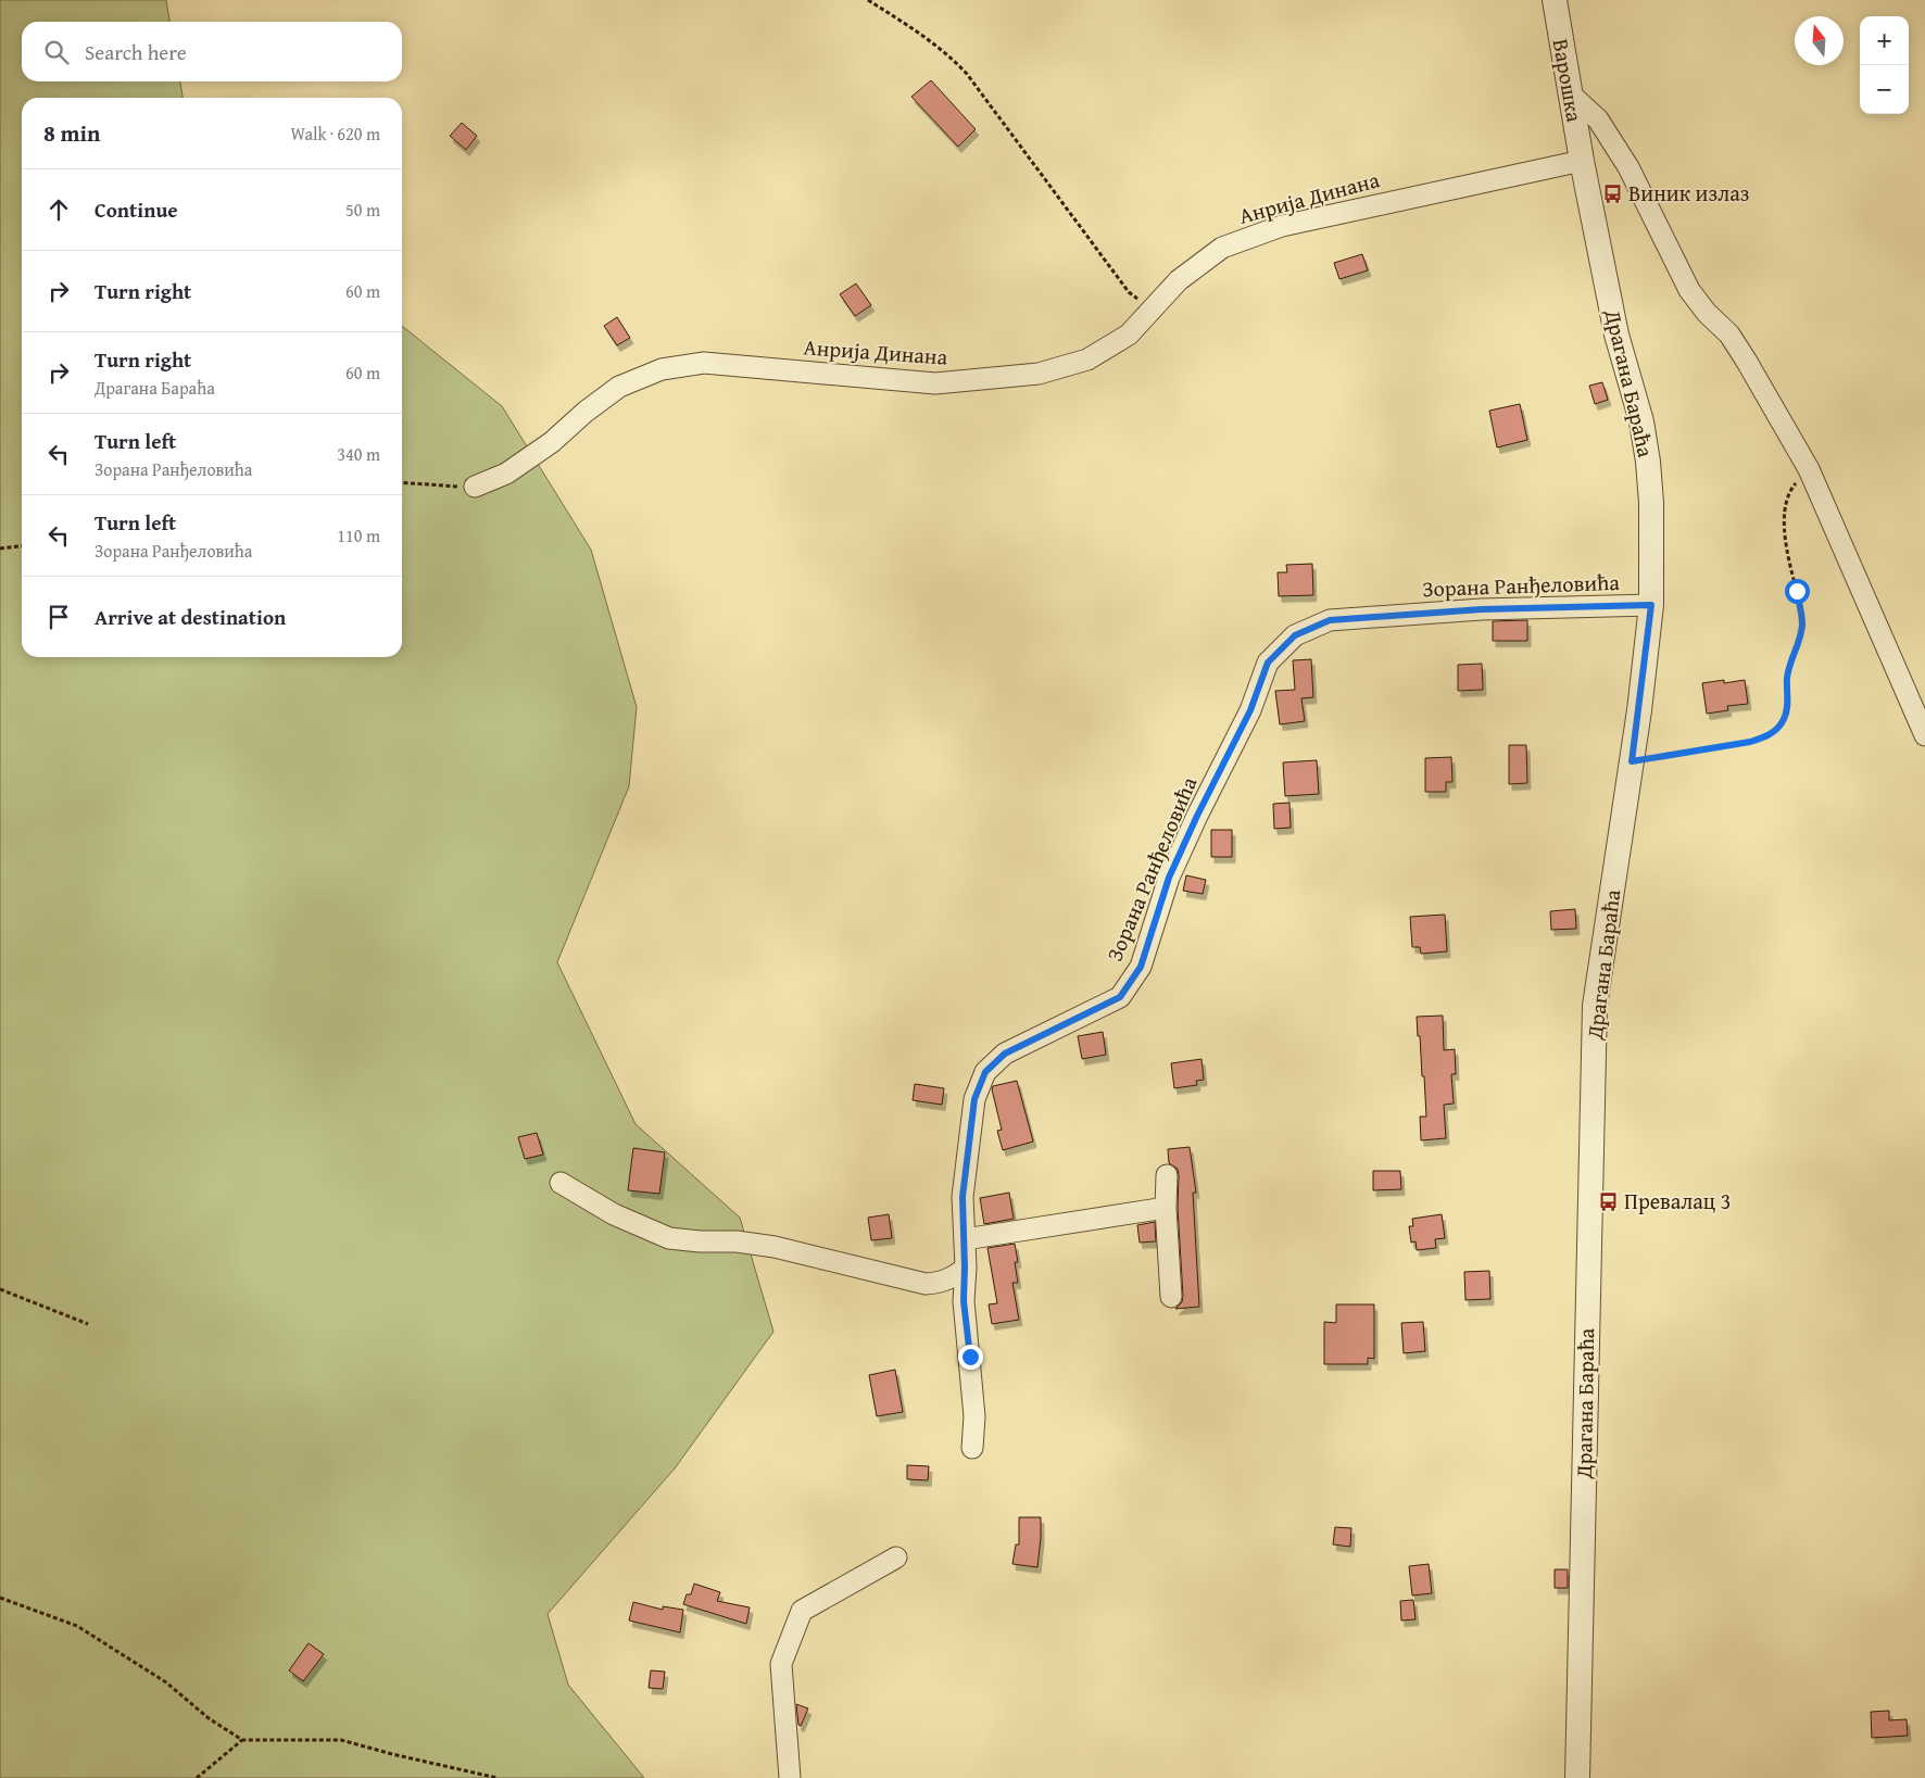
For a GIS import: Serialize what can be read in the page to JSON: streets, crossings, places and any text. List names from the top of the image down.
{
  "streets": {
    "street": [
      "Варошка",
      "Анрија Динана",
      "Драгана Бараћа",
      "Зорана Ранђеловића"
    ]
  },
  "crossings": [
    ["Варошка", "Анрија Динана"],
    ["Варошка", "Драгана Бараћа"],
    ["Анрија Динана", "Драгана Бараћа"],
    ["Драгана Бараћа", "Зорана Ранђеловића"]
  ],
  "places": {
    "bus stop": ["Виник излаз", "Превалац 3"]
  },
  "north": "top",
  "page": {
    "map_buttons": ["+", "−"],
    "search": "Search here",
    "heading": ["8 min", "Walk · 620 m"],
    "list": [
      ["Continue", "50 m"],
      ["Turn right", "60 m"],
      ["Turn right", "Драгана Бараћа", "60 m"],
      ["Turn left", "Зорана Ранђеловића", "340 m"],
      ["Turn left", "Зорана Ранђеловића", "110 m"],
      "Arrive at destination"
    ]
  }
}
